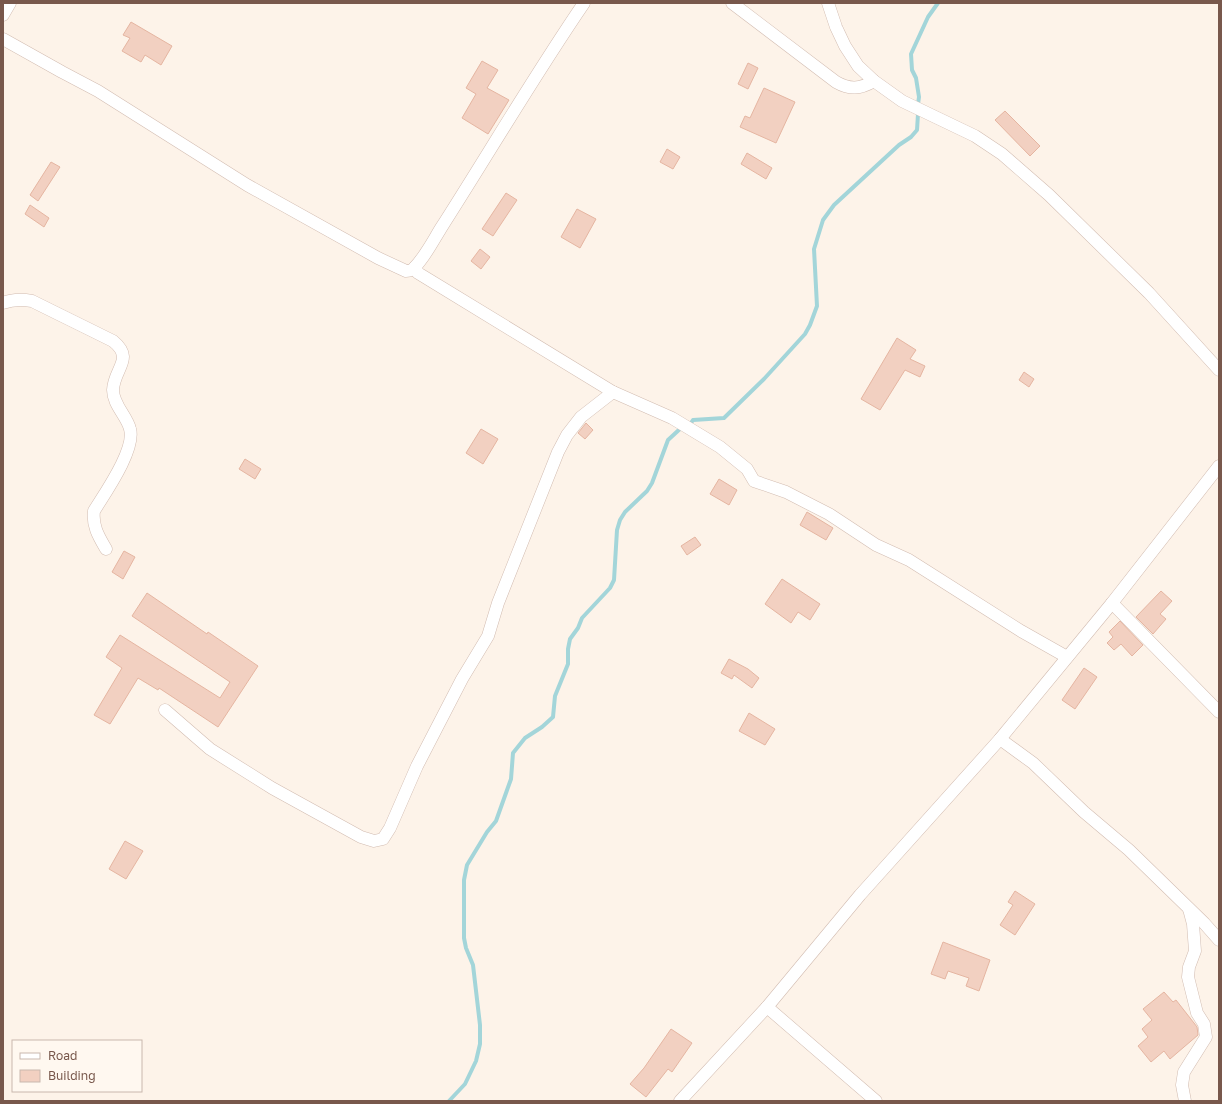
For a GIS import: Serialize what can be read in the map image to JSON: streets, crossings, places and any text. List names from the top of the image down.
{
  "legend": ["Road", "Building"]
}
